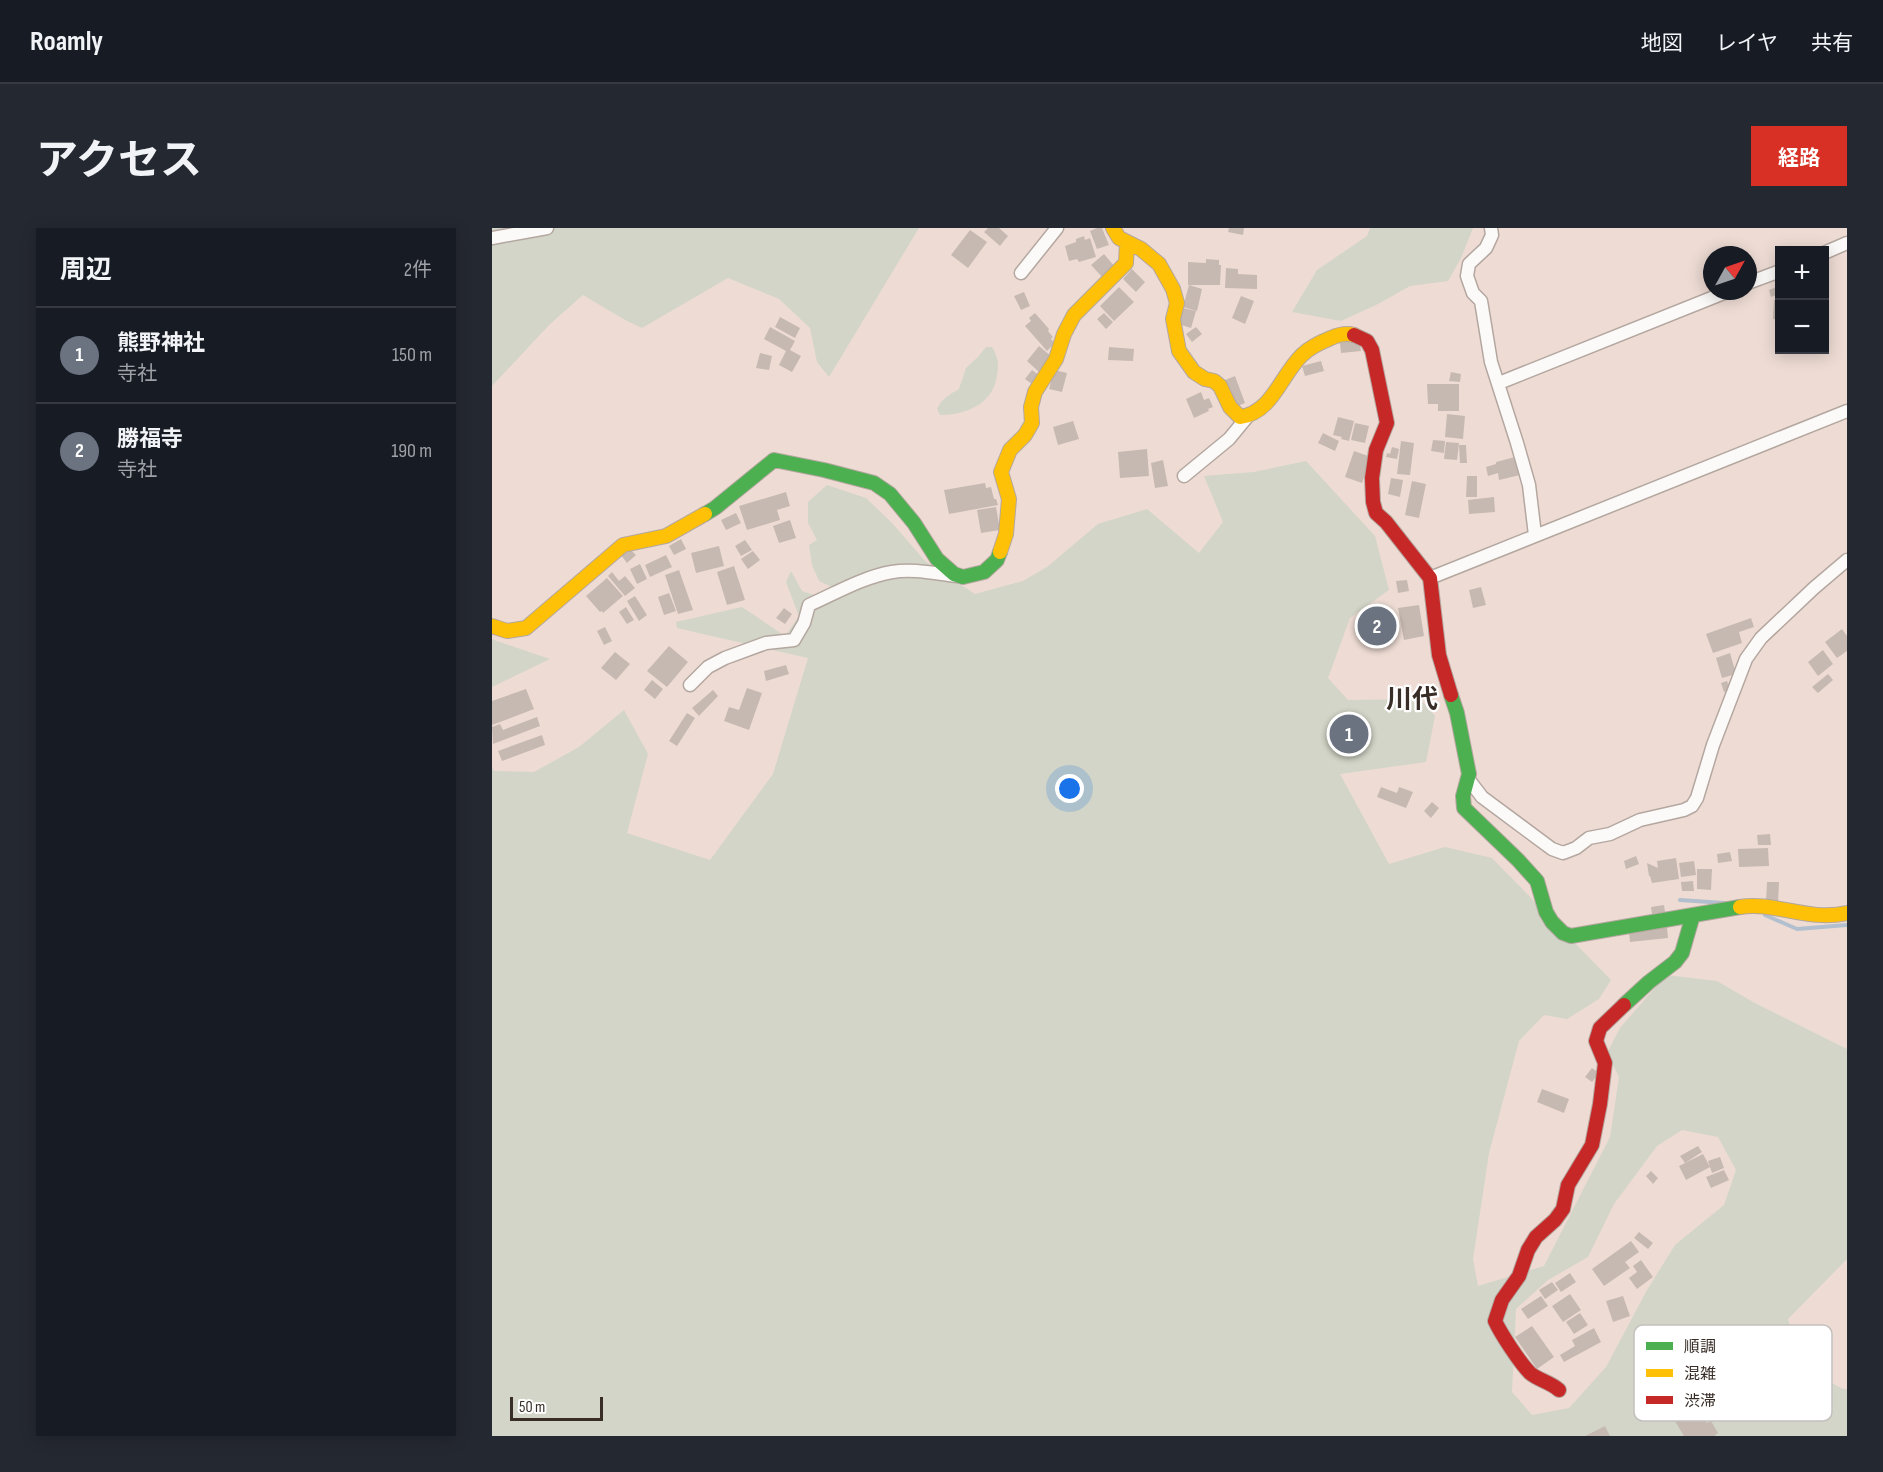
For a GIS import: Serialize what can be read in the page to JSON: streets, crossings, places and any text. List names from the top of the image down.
{
  "districts": ["川代"],
  "legend": ["順調", "混雑", "渋滞"],
  "scale_bar": "50 m",
  "north": "top right",
  "page": {
    "header": "Roamly",
    "nav": ["地図", "レイヤ", "共有"],
    "title": "アクセス",
    "buttons": "経路",
    "heading": ["周辺", "2件"],
    "map_buttons": ["+", "−"],
    "list": [
      {
        "mark": "1",
        "name": "熊野神社",
        "note": "寺社",
        "value": "150 m"
      },
      {
        "mark": "2",
        "name": "勝福寺",
        "note": "寺社",
        "value": "190 m"
      }
    ],
    "pins": ["2", "1"],
    "scale": "50 m"
  }
}
